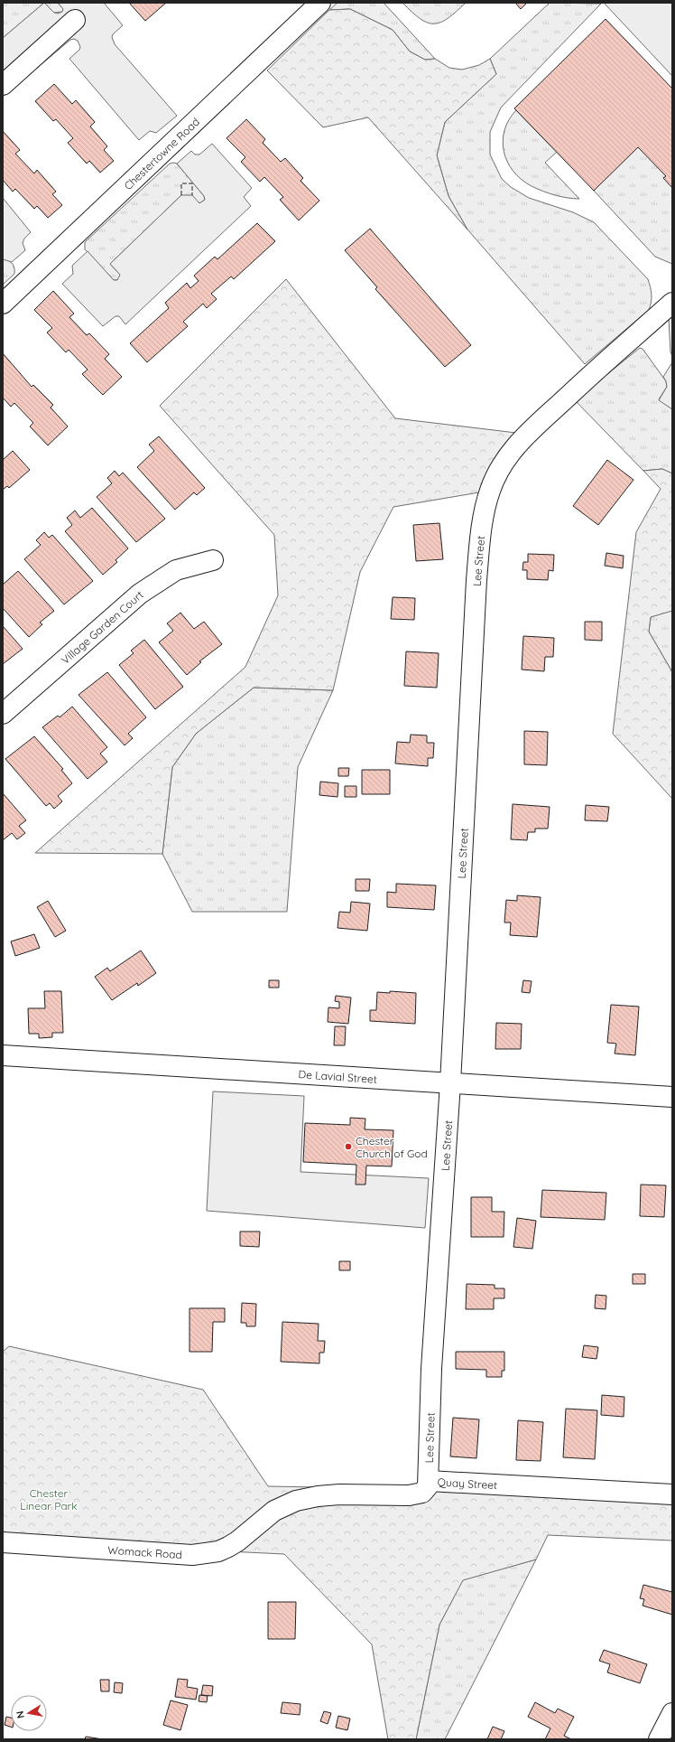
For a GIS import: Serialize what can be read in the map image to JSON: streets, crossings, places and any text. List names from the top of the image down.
{
  "streets": {
    "street": [
      "Chestertowne Road",
      "Lee Street",
      "Village Garden Court",
      "De Lavial Street",
      "Quay Street",
      "Womack Road"
    ]
  },
  "crossings": [
    ["Lee Street", "De Lavial Street"],
    ["Lee Street", "Quay Street"],
    ["Quay Street", "Womack Road"]
  ],
  "parks": ["Chester Linear Park"],
  "places": ["Chester Church of God"],
  "north": "left"
}
